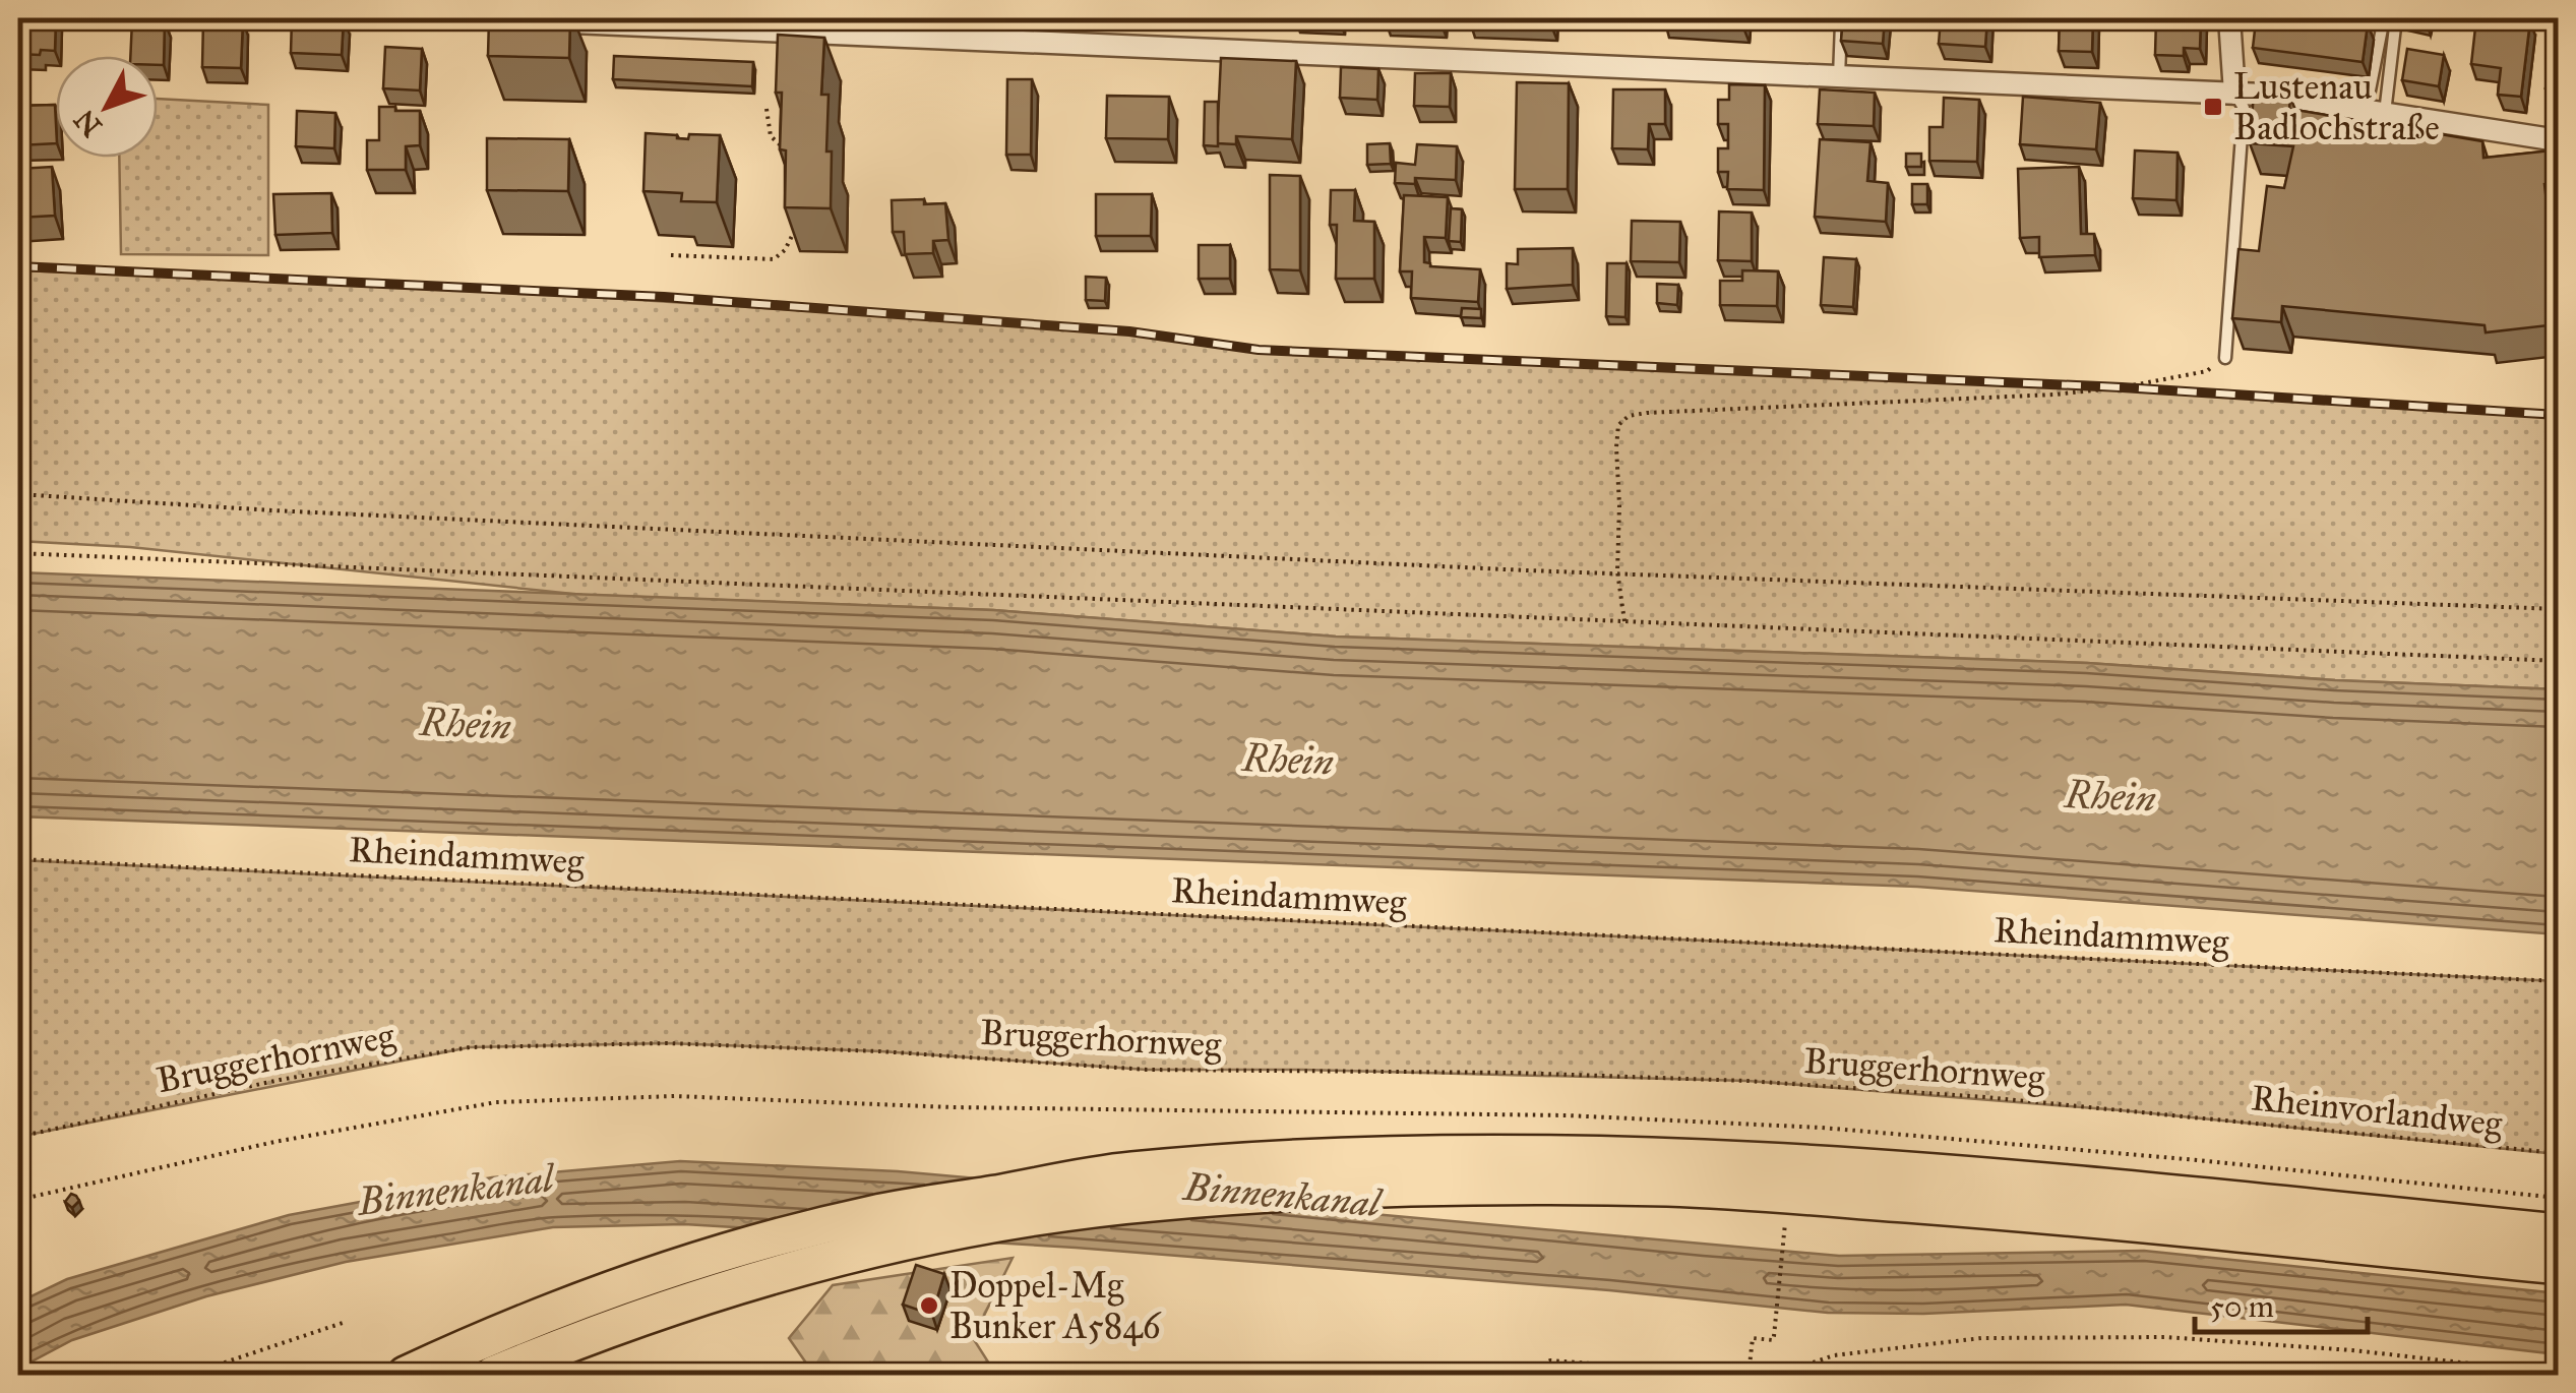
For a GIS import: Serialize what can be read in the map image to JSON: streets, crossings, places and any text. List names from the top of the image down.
{
  "streets": {
    "path": ["Rheindammweg", "Bruggerhornweg", "Rheinvorlandweg"]
  },
  "crossings": [
    ["Bruggerhornweg", "Rheinvorlandweg"]
  ],
  "water": ["Rhein", "Binnenkanal"],
  "places": {
    "transit": ["Lustenau Badlochstraße"],
    "other": ["Doppel-Mg Bunker A5846"]
  },
  "scale_bar": "50 m",
  "north": "bottom left"
}
